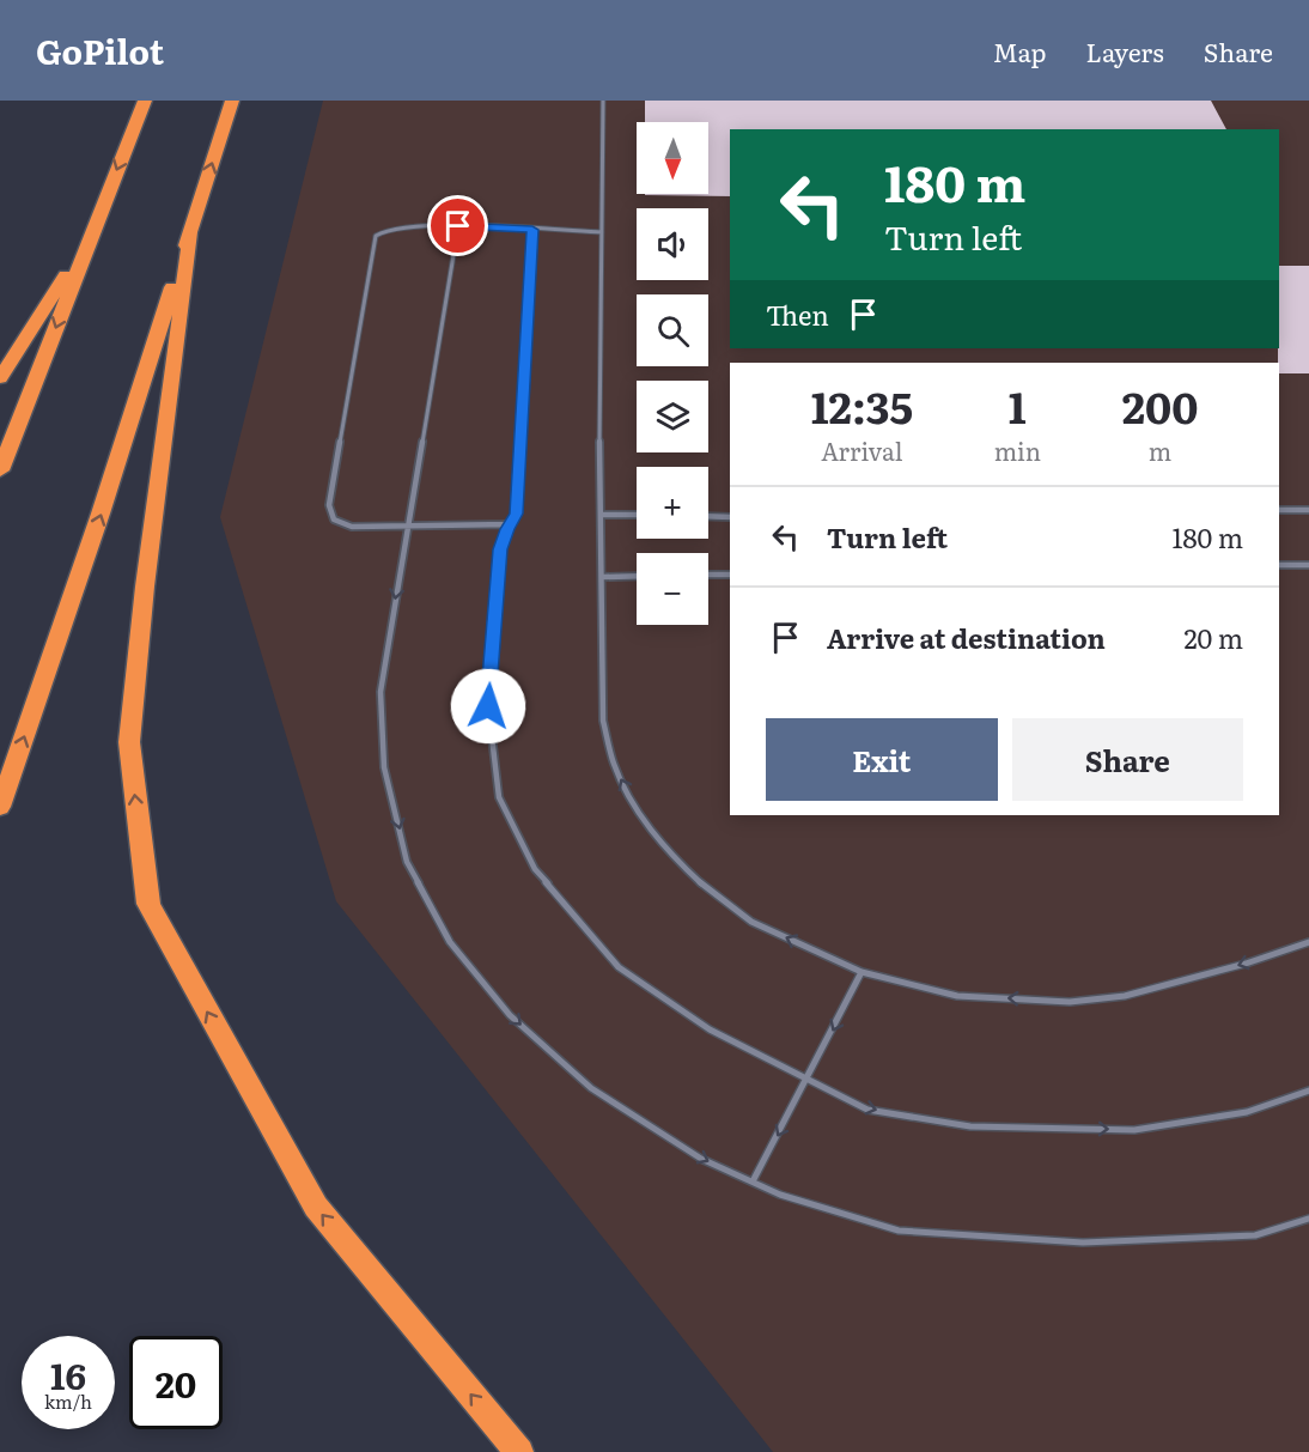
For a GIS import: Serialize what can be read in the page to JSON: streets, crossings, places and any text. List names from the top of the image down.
{
  "north": "bottom",
  "page": {
    "header": "GoPilot",
    "nav": ["Map", "Layers", "Share"],
    "map_buttons": ["+", "−"],
    "turn": ["180 m", "Turn left"],
    "then": "Then",
    "eta": [
      "12:35",
      "Arrival",
      "1",
      "min",
      "200",
      "m"
    ],
    "list": [
      {
        "name": "Turn left",
        "value": "180 m"
      },
      {
        "name": "Arrive at destination",
        "value": "20 m"
      }
    ],
    "buttons": ["Exit", "Share"],
    "speed": "16 km/h",
    "limit": "20"
  }
}
